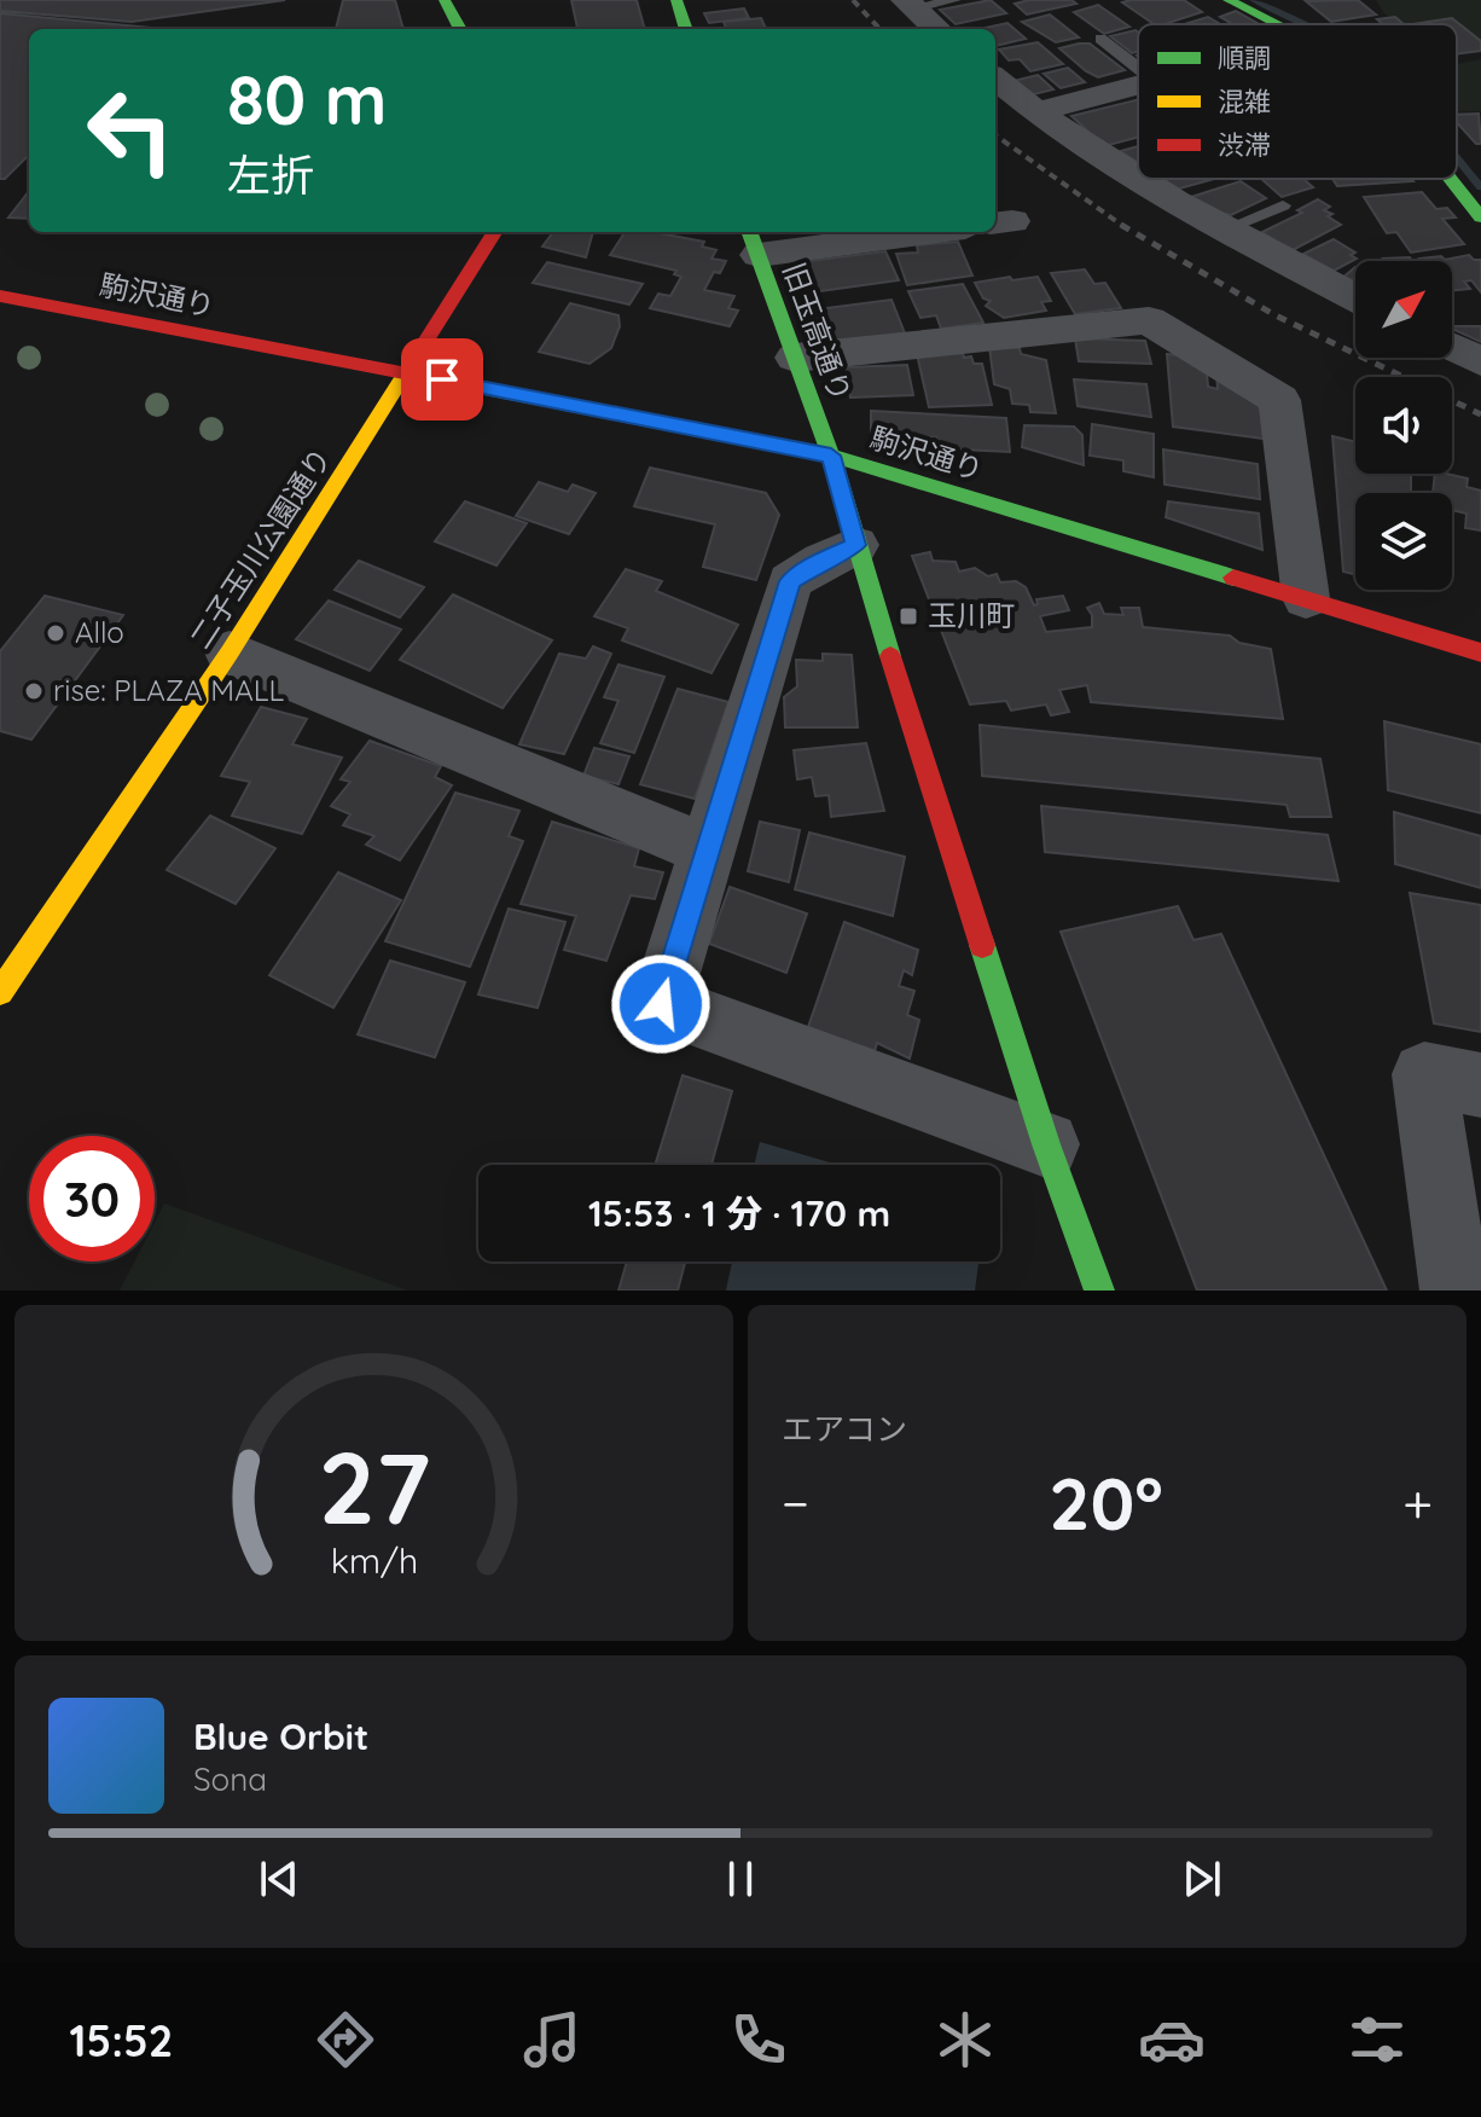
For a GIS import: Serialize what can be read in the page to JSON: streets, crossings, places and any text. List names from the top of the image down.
{
  "streets": {
    "street": ["駒沢通り", "旧玉高通り", "二子玉川公園通り"]
  },
  "crossings": [
    ["駒沢通り", "旧玉高通り"],
    ["駒沢通り", "二子玉川公園通り"]
  ],
  "places": {
    "transit": ["玉川町"],
    "other": ["Allo", "rise: PLAZA MALL"]
  },
  "legend": ["順調", "混雑", "渋滞"],
  "north": "top right",
  "page": {
    "turn": ["80 m", "左折"],
    "limit": "30",
    "trip": "15:53 · 1 分 · 170 m",
    "tile": "エアコン",
    "heat": ["−", "20°", "+"],
    "song": ["Blue Orbit", "Sona"],
    "tabs": "15:52",
    "gauge": ["27", "km/h"]
  }
}
